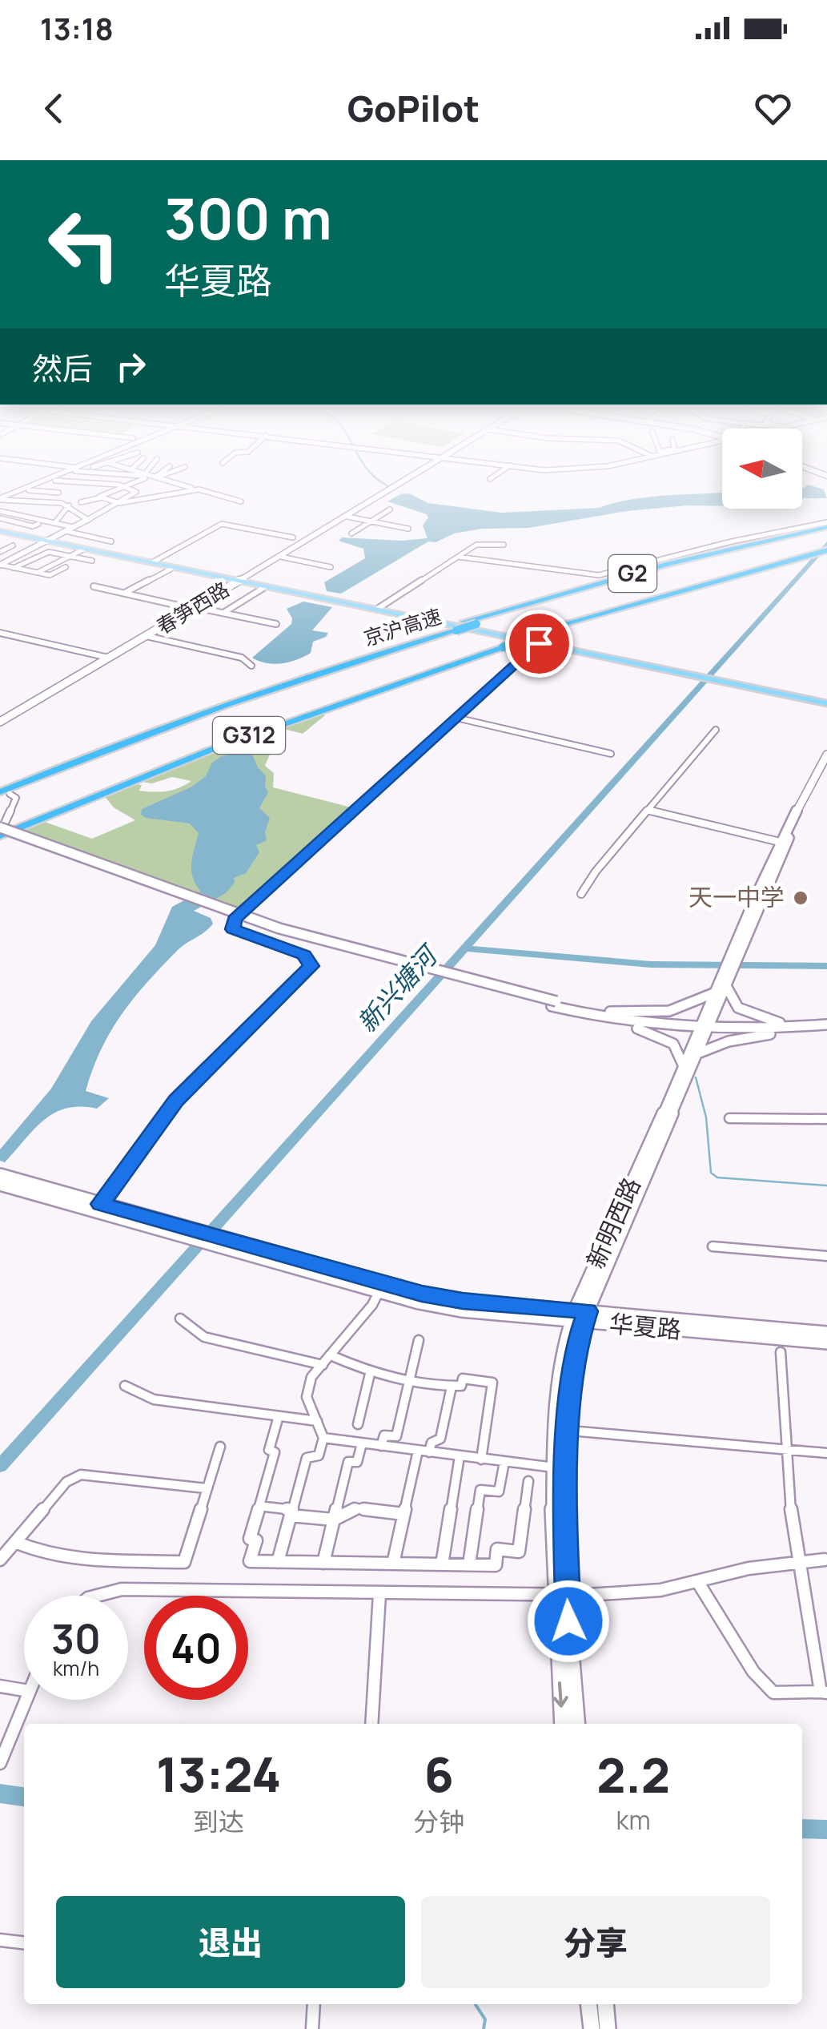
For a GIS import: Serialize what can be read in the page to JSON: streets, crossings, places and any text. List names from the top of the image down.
{
  "streets": {
    "highway": ["G2", "京沪高速", "G312"],
    "main road": ["春笋西路", "新明西路", "华夏路"]
  },
  "crossings": [
    ["新明西路", "华夏路"]
  ],
  "water": ["新兴塘河"],
  "places": ["天一中学"],
  "north": "left",
  "page": {
    "status": "13:18",
    "header": "GoPilot",
    "turn": ["300 m", "华夏路"],
    "then": "然后",
    "speed": "30 km/h",
    "limit": "40",
    "eta": [
      "13:24",
      "到达",
      "6",
      "分钟",
      "2.2",
      "km"
    ],
    "buttons": ["退出", "分享"]
  }
}
